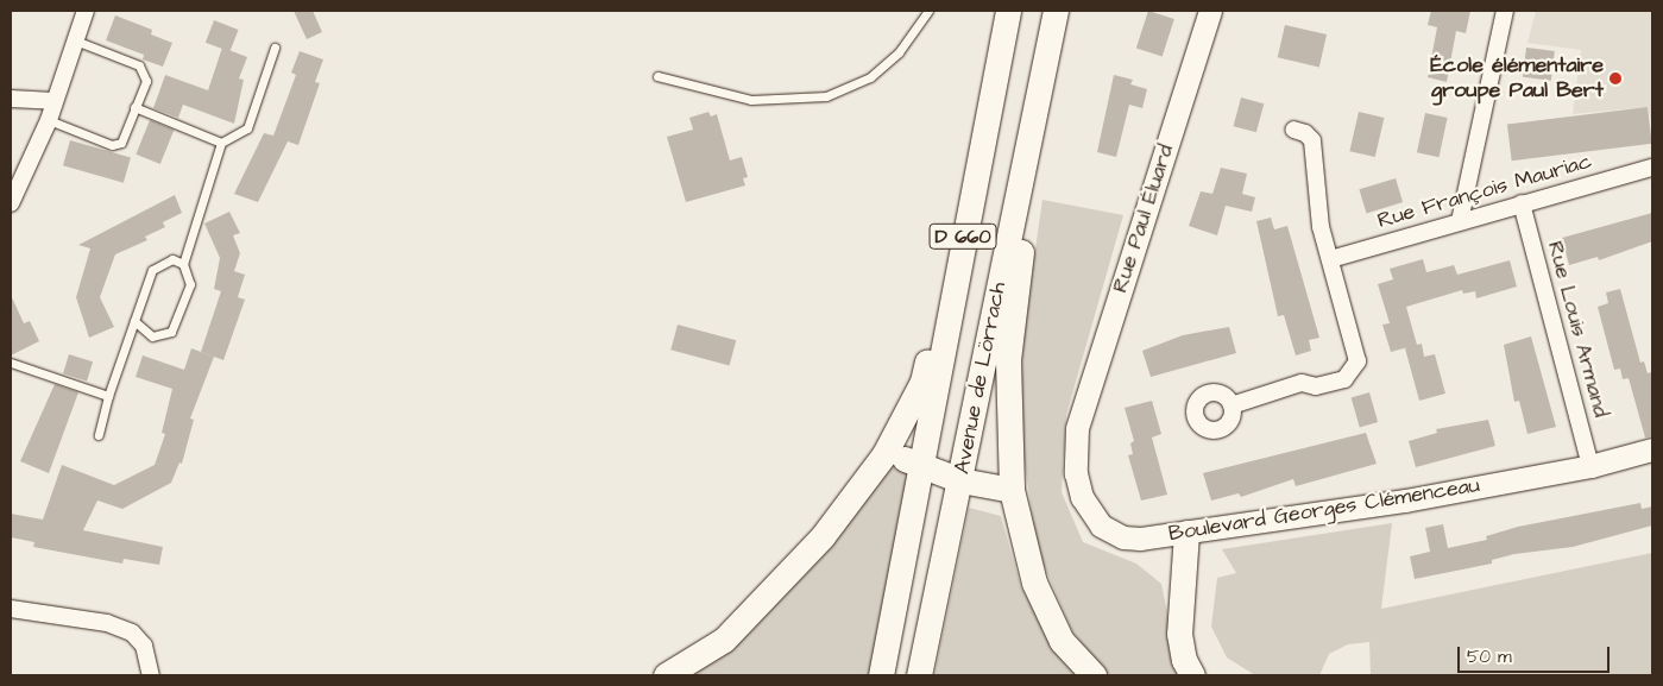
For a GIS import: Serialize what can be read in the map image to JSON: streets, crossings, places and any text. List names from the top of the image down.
{
  "streets": {
    "main road": ["D 660", "Avenue de Lörrach"],
    "street": [
      "Rue François Mauriac",
      "Rue Paul Éluard",
      "Rue Louis Armand",
      "Boulevard Georges Clémenceau"
    ]
  },
  "crossings": [
    ["Rue François Mauriac", "Rue Louis Armand"],
    ["Rue Paul Éluard", "Boulevard Georges Clémenceau"],
    ["Rue Louis Armand", "Boulevard Georges Clémenceau"]
  ],
  "places": ["École élémentaire groupe Paul Bert"],
  "scale_bar": "50 m"
}
